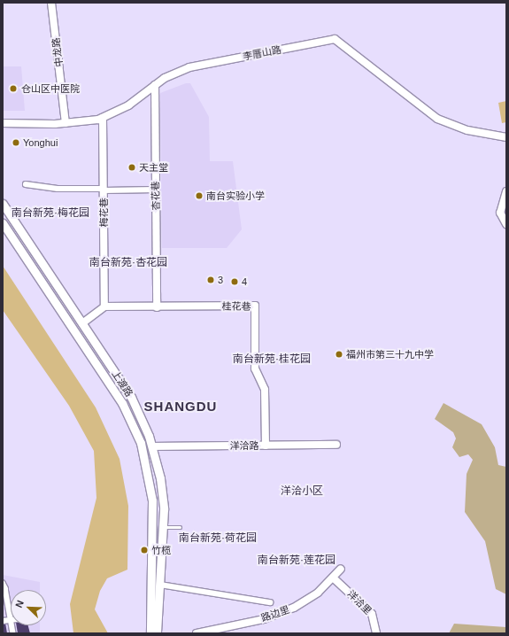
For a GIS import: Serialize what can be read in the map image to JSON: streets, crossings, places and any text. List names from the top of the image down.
{
  "streets": {
    "main road": ["上渡路"],
    "street": [
      "中龙路",
      "李厝山路",
      "杏花巷",
      "梅花巷",
      "桂花巷",
      "洋洽路",
      "洋洽里",
      "路边里"
    ]
  },
  "crossings": [
    ["中龙路", "李厝山路"],
    ["李厝山路", "杏花巷"],
    ["李厝山路", "梅花巷"],
    ["杏花巷", "桂花巷"],
    ["梅花巷", "桂花巷"],
    ["桂花巷", "洋洽路"],
    ["上渡路", "洋洽路"],
    ["洋洽里", "路边里"]
  ],
  "districts": [
    "南台新苑·梅花园",
    "南台新苑·杏花园",
    "南台新苑·桂花园",
    "SHANGDU",
    "洋洽小区",
    "南台新苑·荷花园",
    "南台新苑·莲花园"
  ],
  "places": [
    "仓山区中医院",
    "Yonghui",
    "天主堂",
    "南台实验小学",
    "3",
    "4",
    "福州市第三十九中学",
    "竹榄"
  ],
  "north": "top left"
}
